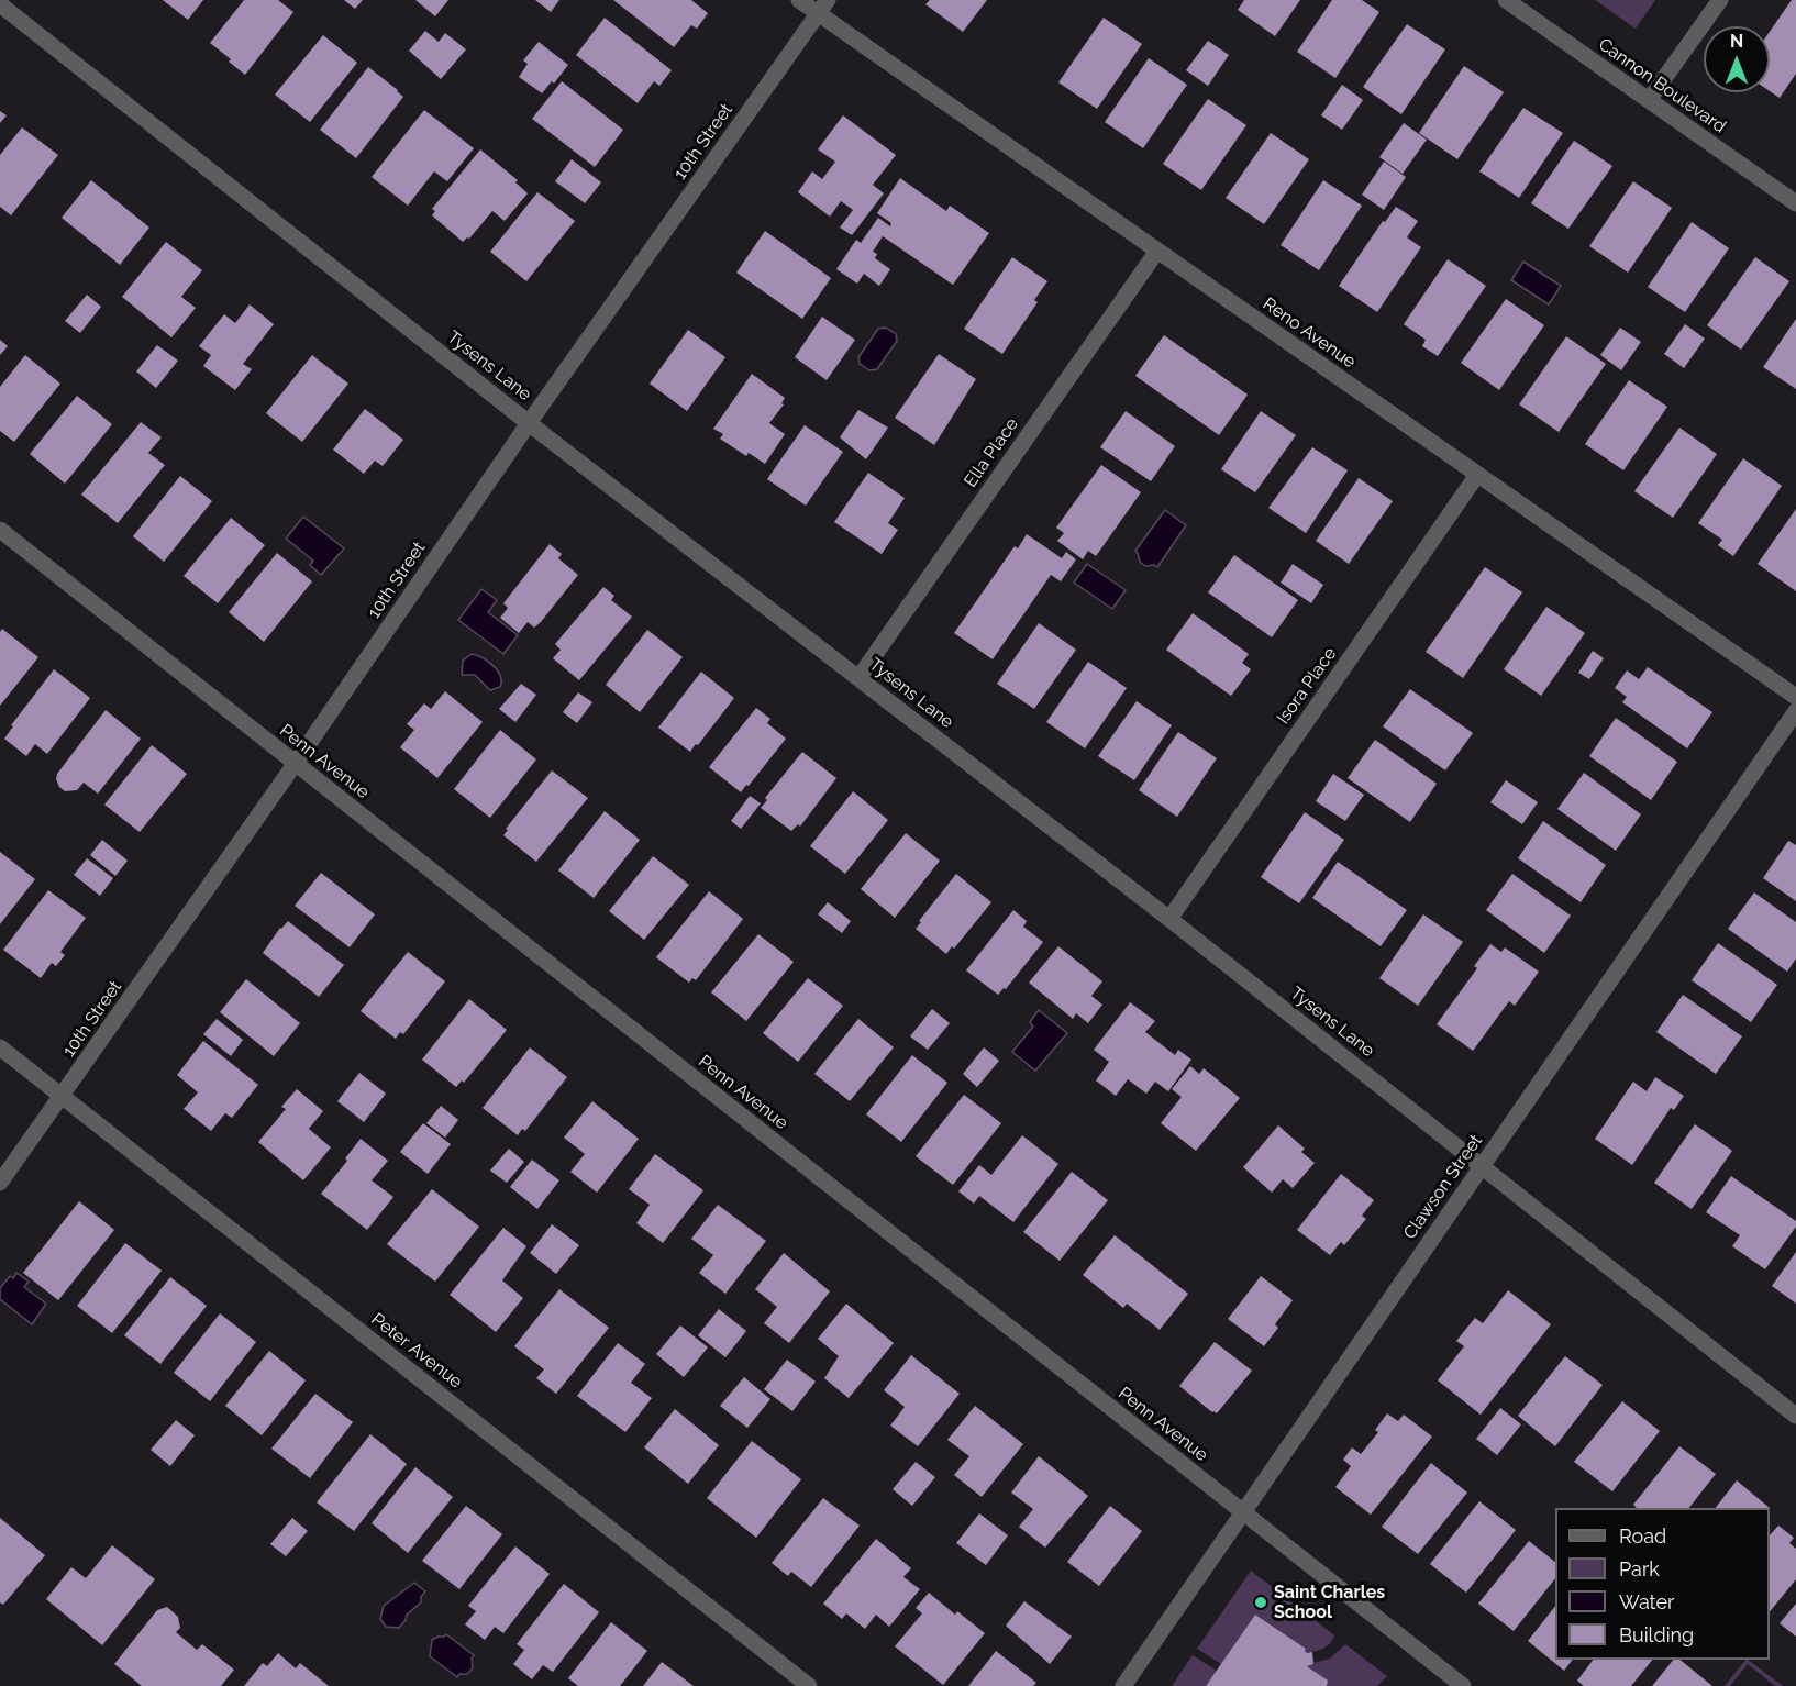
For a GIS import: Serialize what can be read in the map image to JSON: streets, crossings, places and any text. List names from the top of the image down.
{
  "streets": {
    "street": [
      "Cannon Boulevard",
      "10th Street",
      "Reno Avenue",
      "Tysens Lane",
      "Ella Place",
      "Isora Place",
      "Penn Avenue",
      "Clawson Street",
      "Peter Avenue"
    ]
  },
  "crossings": [
    ["10th Street", "Reno Avenue"],
    ["10th Street", "Tysens Lane"],
    ["10th Street", "Penn Avenue"],
    ["10th Street", "Peter Avenue"],
    ["Reno Avenue", "Ella Place"],
    ["Reno Avenue", "Isora Place"],
    ["Tysens Lane", "Ella Place"],
    ["Tysens Lane", "Isora Place"],
    ["Tysens Lane", "Clawson Street"],
    ["Penn Avenue", "Clawson Street"]
  ],
  "places": ["Saint Charles School"],
  "legend": [
    "Road",
    "Park",
    "Water",
    "Building"
  ],
  "north": "top"
}
